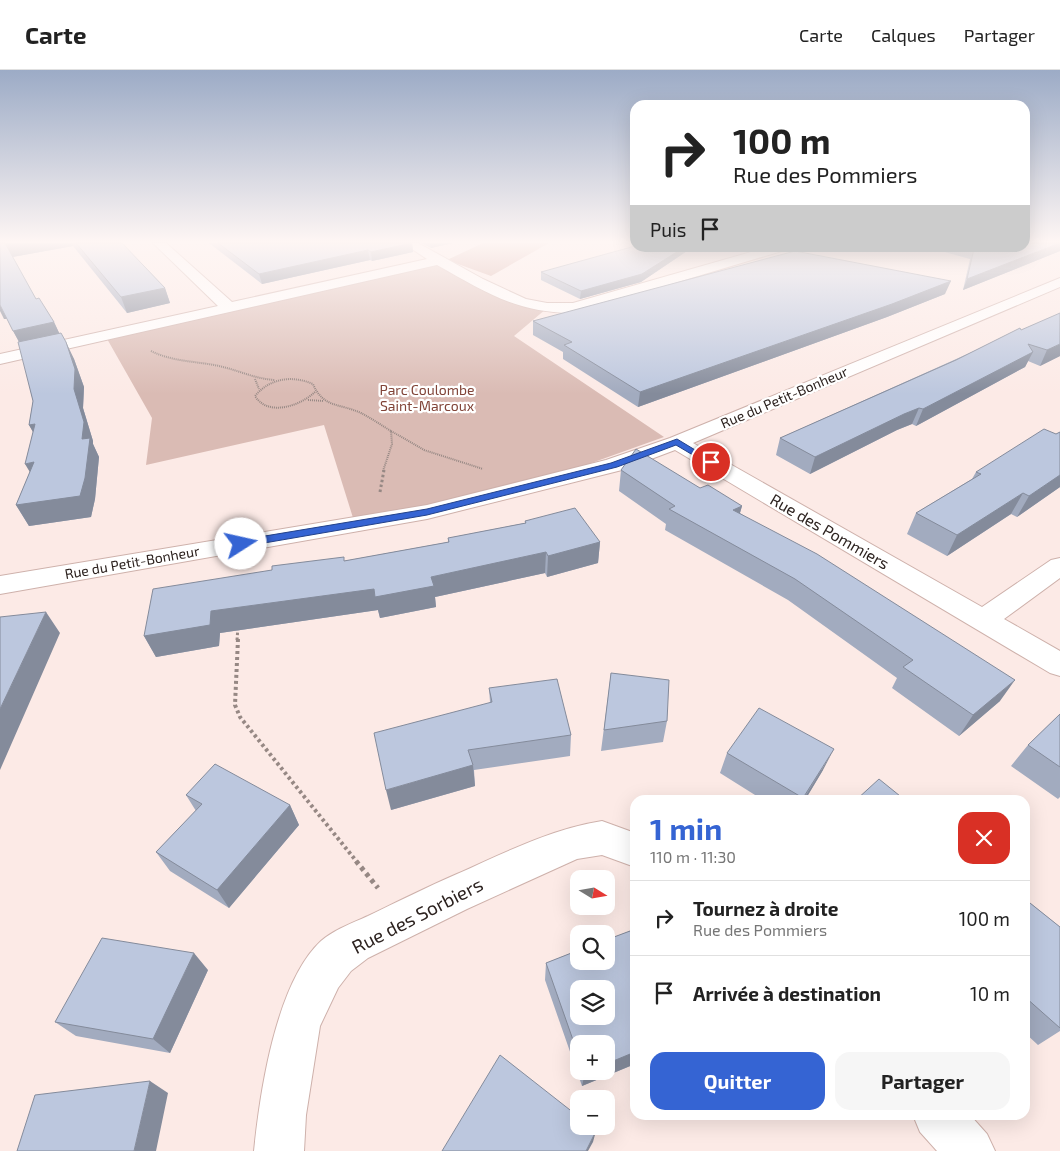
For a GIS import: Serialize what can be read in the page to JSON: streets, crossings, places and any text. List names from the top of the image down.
{
  "streets": {
    "street": ["Rue du Petit-Bonheur", "Rue des Pommiers", "Rue des Sorbiers"]
  },
  "crossings": [
    ["Rue du Petit-Bonheur", "Rue des Pommiers"]
  ],
  "parks": ["Parc Coulombe Saint-Marcoux"],
  "north": "right",
  "page": {
    "header": "Carte",
    "nav": ["Carte", "Calques", "Partager"],
    "turn": ["100 m", "Rue des Pommiers"],
    "then": "Puis",
    "heading": ["1 min", "110 m · 11:30"],
    "map_buttons": ["+", "−"],
    "list": [
      {
        "name": "Tournez à droite",
        "note": "Rue des Pommiers",
        "value": "100 m"
      },
      {
        "name": "Arrivée à destination",
        "value": "10 m"
      }
    ],
    "buttons": ["Quitter", "Partager"]
  }
}
